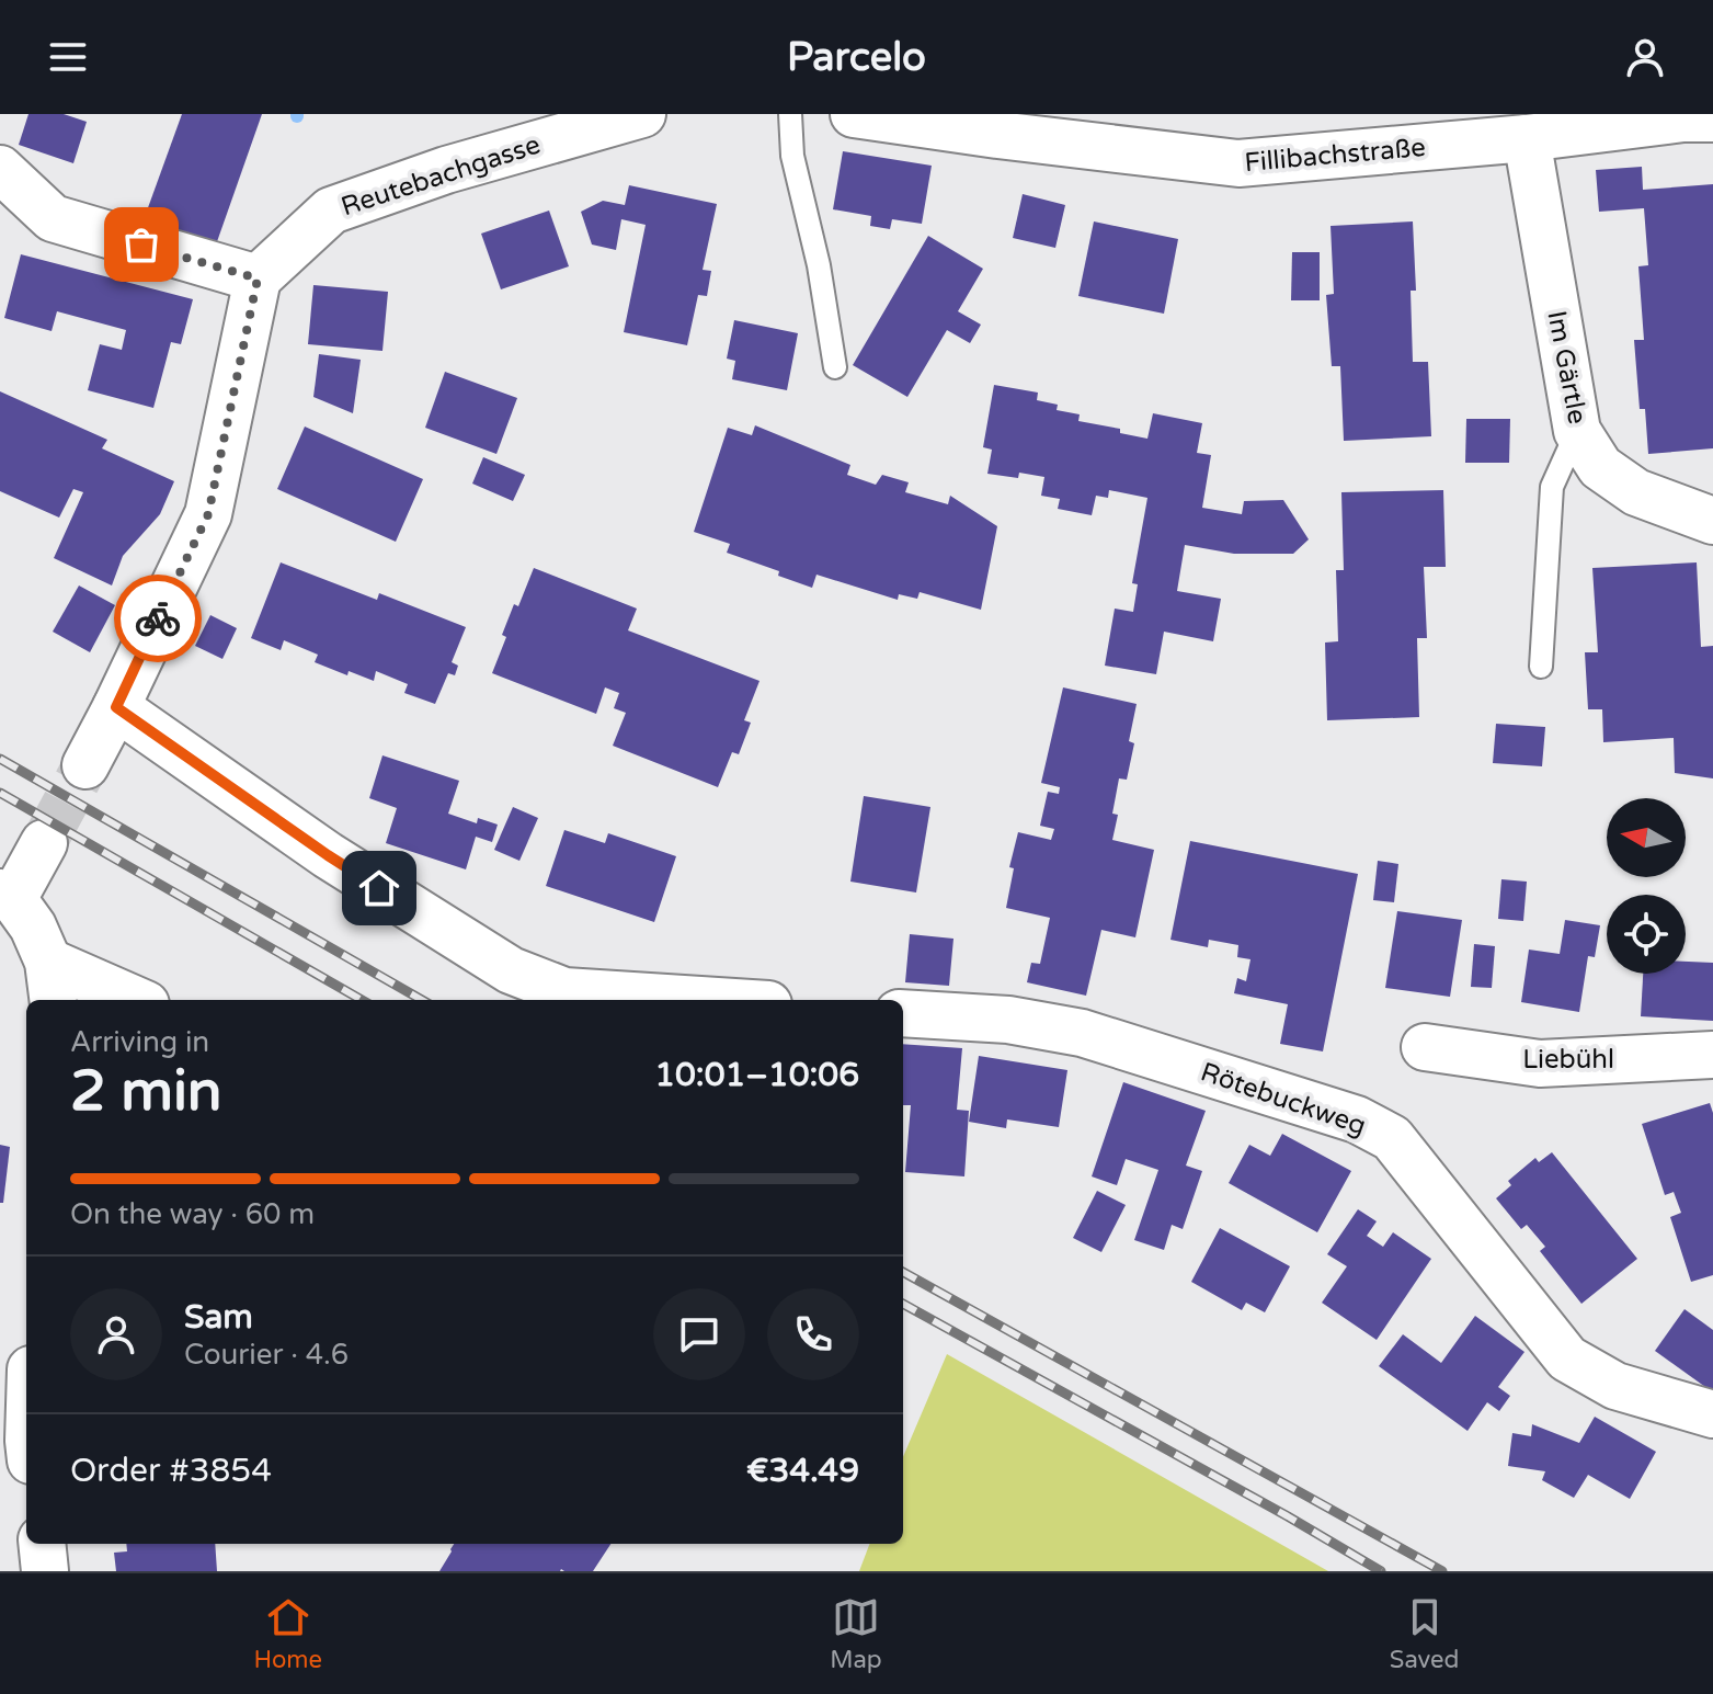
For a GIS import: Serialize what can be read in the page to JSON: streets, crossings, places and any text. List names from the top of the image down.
{
  "streets": {
    "street": [
      "Fillibachstraße",
      "Reutebachgasse",
      "Im Gärtle",
      "Liebühl",
      "Rötebuckweg"
    ]
  },
  "crossings": [
    ["Fillibachstraße", "Im Gärtle"]
  ],
  "north": "left",
  "page": {
    "header": "Parcelo",
    "heading": ["2 min", "Arriving in", "10:01–10:06"],
    "panel": [
      "Sam",
      "Courier · 4.6",
      "Order #3854",
      "€34.49"
    ],
    "bar": "On the way · 60 m",
    "tabs": ["Home", "Map", "Saved"]
  }
}
